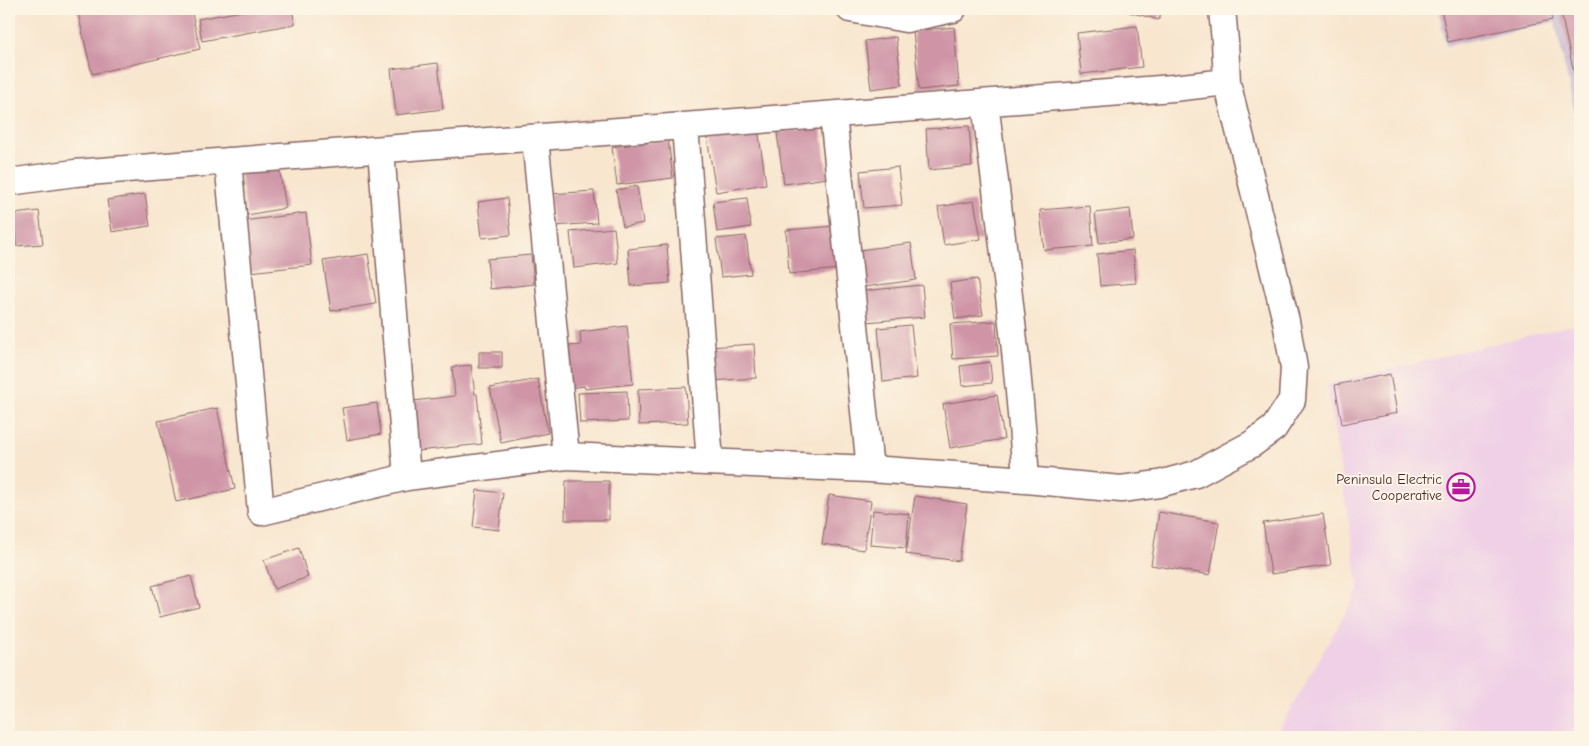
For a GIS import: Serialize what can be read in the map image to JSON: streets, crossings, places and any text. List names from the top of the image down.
{
  "places": {
    "office": ["Peninsula Electric Cooperative"]
  }
}
